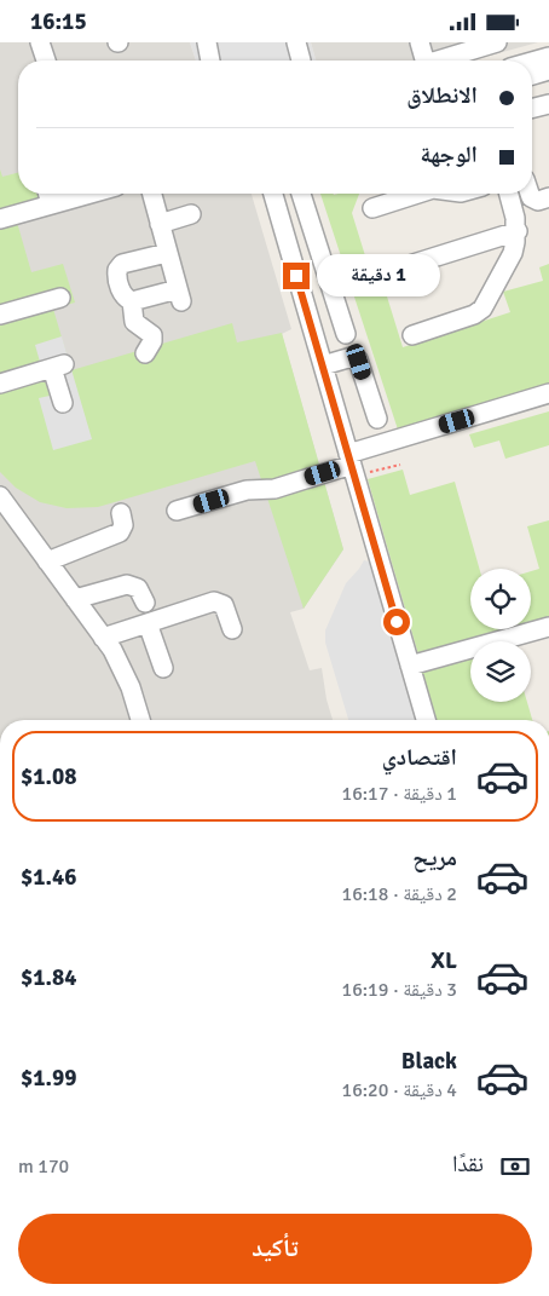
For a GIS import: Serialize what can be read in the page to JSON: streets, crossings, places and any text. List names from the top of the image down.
{
  "page": {
    "status": "16:15",
    "banner": ["الانطلاق", "الوجهة"],
    "bubble": "1 دقيقة",
    "list": [
      {
        "name": "اقتصادي",
        "note": "1 دقيقة · 16:17",
        "value": "$1.08"
      },
      {
        "name": "مريح",
        "note": "2 دقيقة · 16:18",
        "value": "$1.46"
      },
      {
        "name": "XL",
        "note": "3 دقيقة · 16:19",
        "value": "$1.84"
      },
      {
        "name": "Black",
        "note": "4 دقيقة · 16:20",
        "value": "$1.99"
      }
    ],
    "pay": ["نقدًا", "170 m"],
    "buttons": "تأكيد"
  }
}
